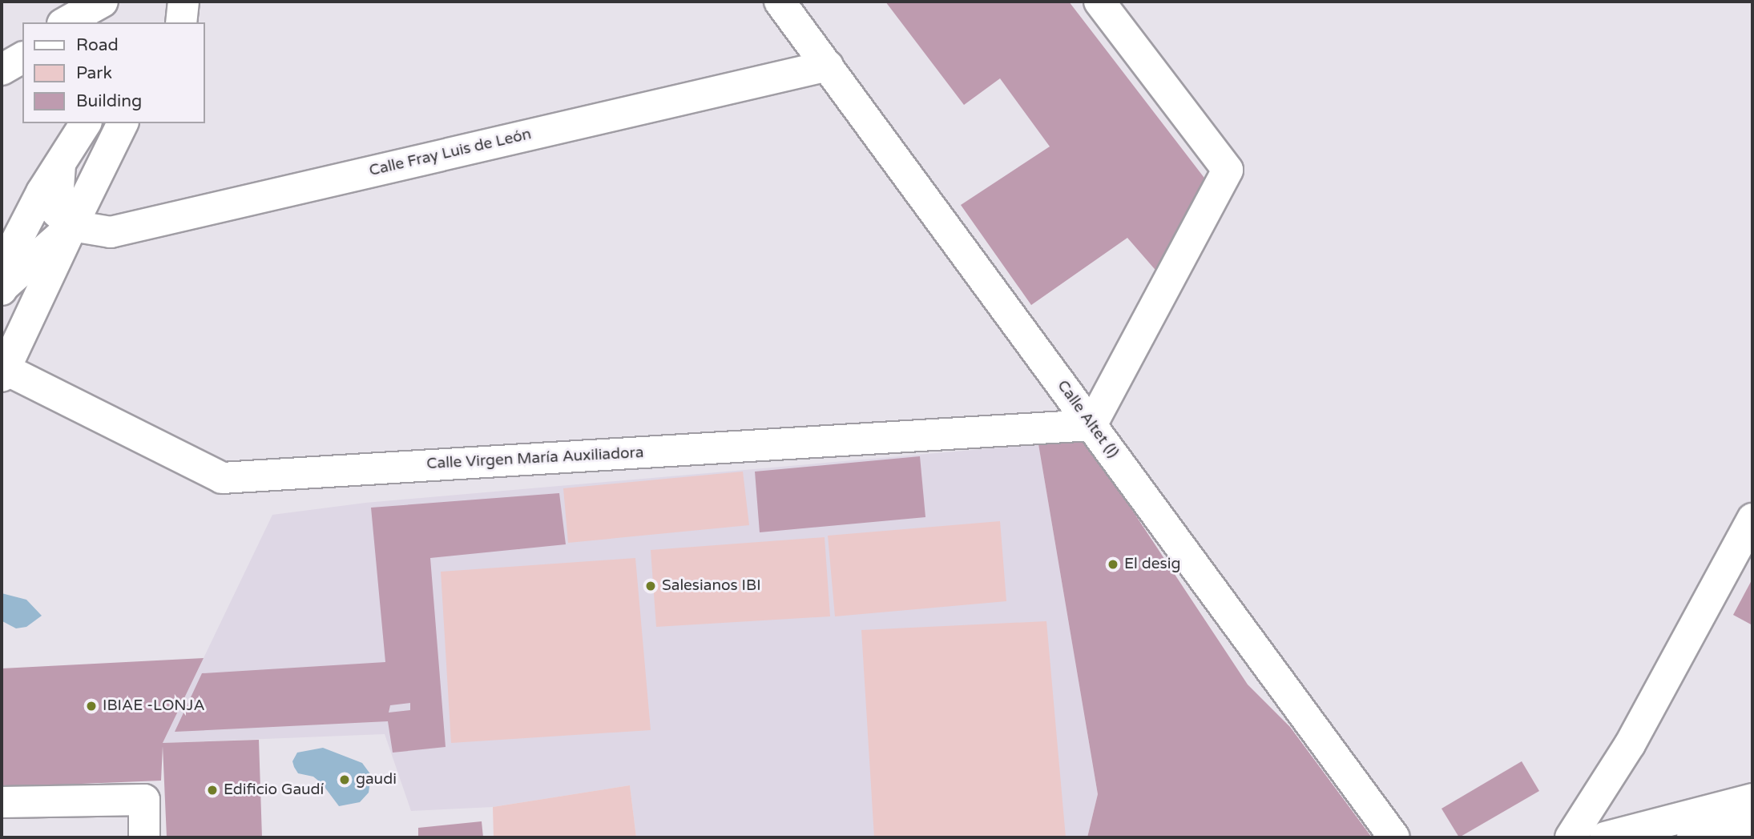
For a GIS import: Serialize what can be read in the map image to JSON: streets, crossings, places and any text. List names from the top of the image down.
{
  "streets": {
    "street": ["Calle Fray Luis de León", "Calle Altet (l)", "Calle Virgen María Auxiliadora"]
  },
  "crossings": [
    ["Calle Fray Luis de León", "Calle Altet (l)"],
    ["Calle Altet (l)", "Calle Virgen María Auxiliadora"]
  ],
  "places": [
    "El desig",
    "Salesianos IBI",
    "IBIAE -LONJA",
    "gaudi",
    "Edificio Gaudí"
  ],
  "legend": ["Road", "Park", "Building"]
}
